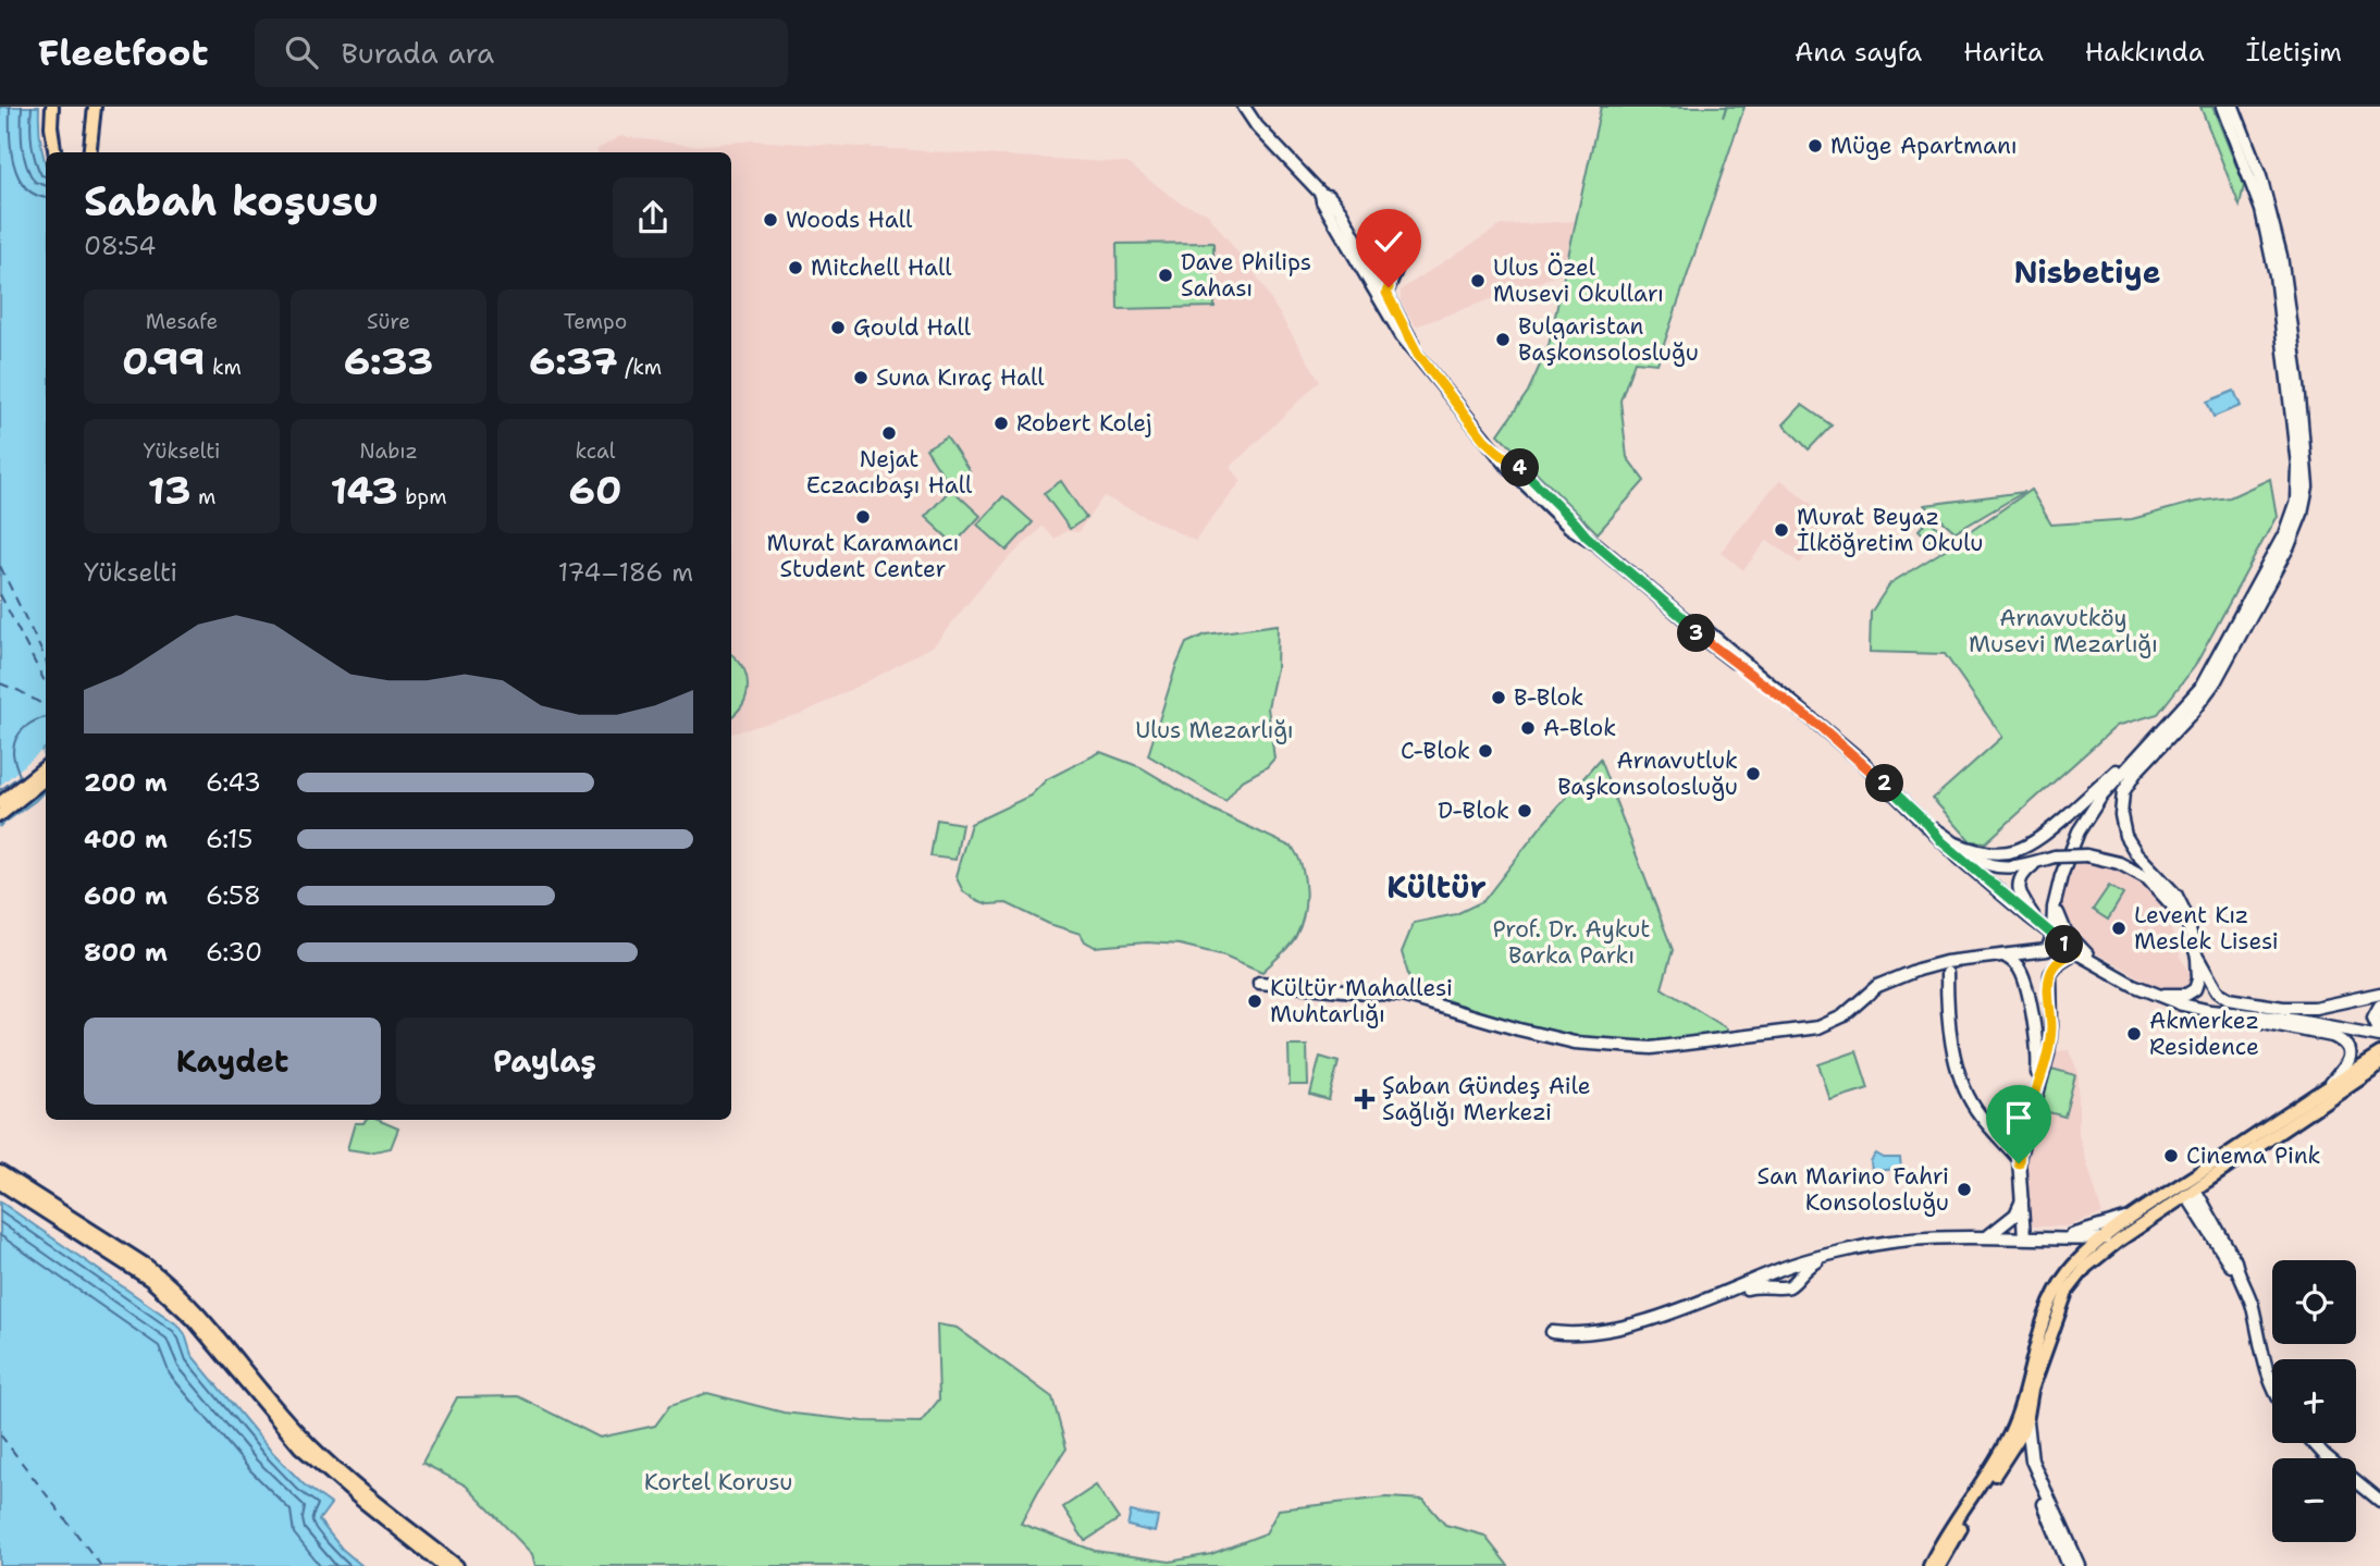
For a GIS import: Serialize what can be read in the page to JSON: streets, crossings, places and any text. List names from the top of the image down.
{
  "districts": ["Nisbetiye", "Kültür"],
  "parks": [
    "Arnavutköy Musevi Mezarlığı",
    "Ulus Mezarlığı",
    "Prof. Dr. Aykut Barka Parkı",
    "Kortel Korusu"
  ],
  "places": {
    "other": [
      "Müge Apartmanı",
      "Woods Hall",
      "Mitchell Hall",
      "Dave Philips Sahası",
      "Ulus Özel Musevi Okulları",
      "Gould Hall",
      "Bulgaristan Başkonsolosluğu",
      "Suna Kıraç Hall",
      "Robert Kolej",
      "Nejat Eczacıbaşı Hall",
      "Murat Karamancı Student Center",
      "Murat Beyaz İlköğretim Okulu",
      "B-Blok",
      "A-Blok",
      "C-Blok",
      "Arnavutluk Başkonsolosluğu",
      "D-Blok",
      "Levent Kız Meslek Lisesi",
      "Kültür Mahallesi Muhtarlığı",
      "Akmerkez Residence",
      "Cinema Pink",
      "San Marino Fahri Konsolosluğu"
    ],
    "health": ["Şaban Gündeş Aile Sağlığı Merkezi"]
  },
  "page": {
    "header": "Fleetfoot",
    "search": "Burada ara",
    "nav": [
      "Ana sayfa",
      "Harita",
      "Hakkında",
      "İletişim"
    ],
    "heading": ["Sabah koşusu", "08:54"],
    "stats": [
      ["Mesafe", "0.99 km"],
      ["Süre", "6:33"],
      ["Tempo", "6:37 /km"],
      ["Yükselti", "13 m"],
      ["Nabız", "143 bpm"],
      ["kcal", "60"]
    ],
    "pins": [
      "4",
      "3",
      "2",
      "1"
    ],
    "chart": ["Yükselti", "174–186 m"],
    "list": [
      {
        "name": "200 m",
        "note": "6:43"
      },
      {
        "name": "400 m",
        "note": "6:15"
      },
      {
        "name": "600 m",
        "note": "6:58"
      },
      {
        "name": "800 m",
        "note": "6:30"
      }
    ],
    "buttons": ["Kaydet", "Paylaş"],
    "map_buttons": ["+", "−"]
  }
}
